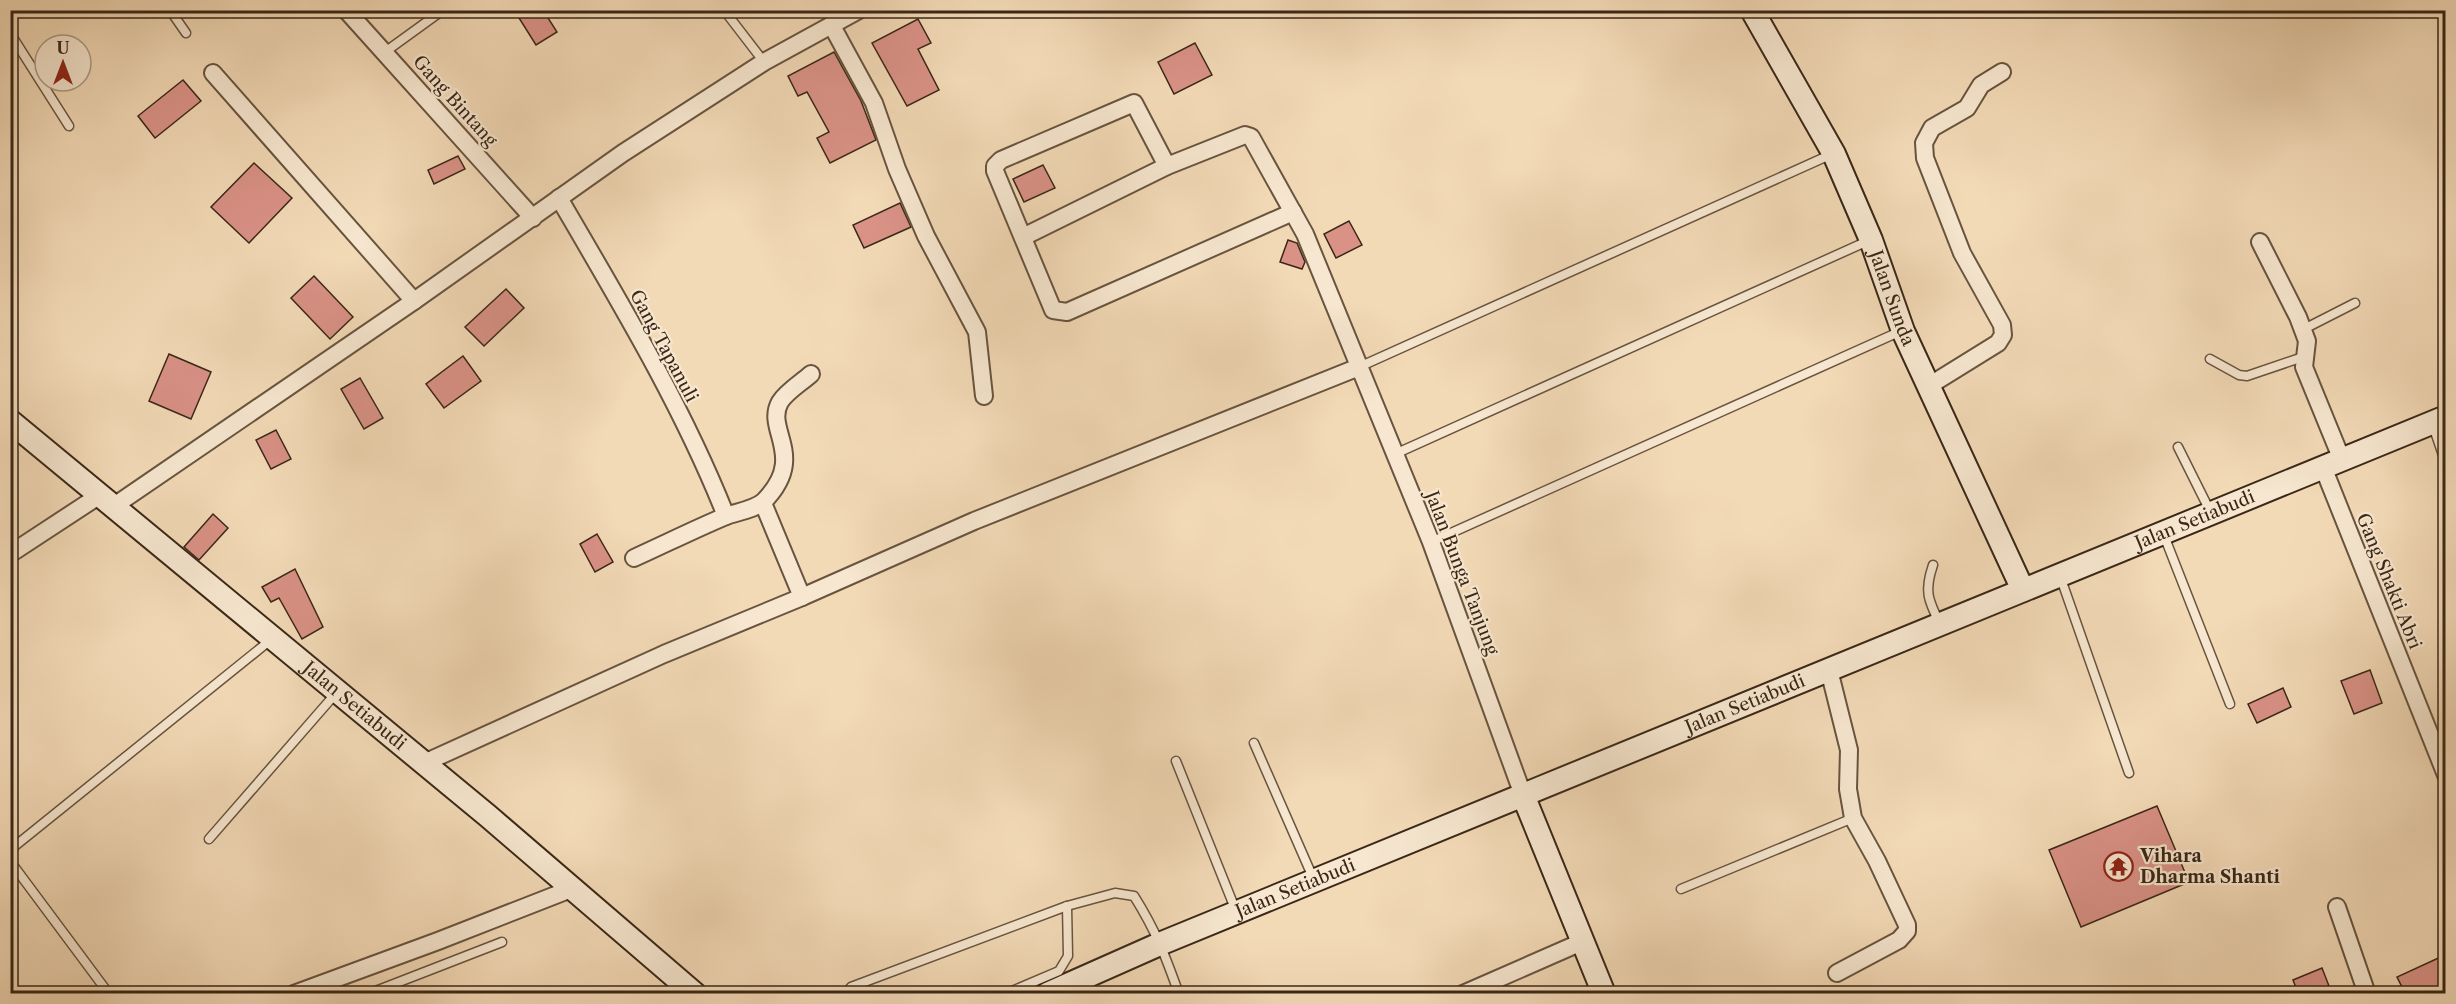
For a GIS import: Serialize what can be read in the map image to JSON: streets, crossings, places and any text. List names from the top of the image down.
{
  "streets": {
    "street": [
      "Gang Bintang",
      "Jalan Sunda",
      "Gang Tapanuli",
      "Jalan Setiabudi",
      "Jalan Bunga Tanjung",
      "Gang Shakti Abri"
    ]
  },
  "crossings": [
    ["Jalan Sunda", "Jalan Setiabudi"],
    ["Jalan Setiabudi", "Jalan Bunga Tanjung"],
    ["Jalan Setiabudi", "Gang Shakti Abri"]
  ],
  "places": {
    "temple": ["Vihara Dharma Shanti"]
  },
  "north": "top"
}
